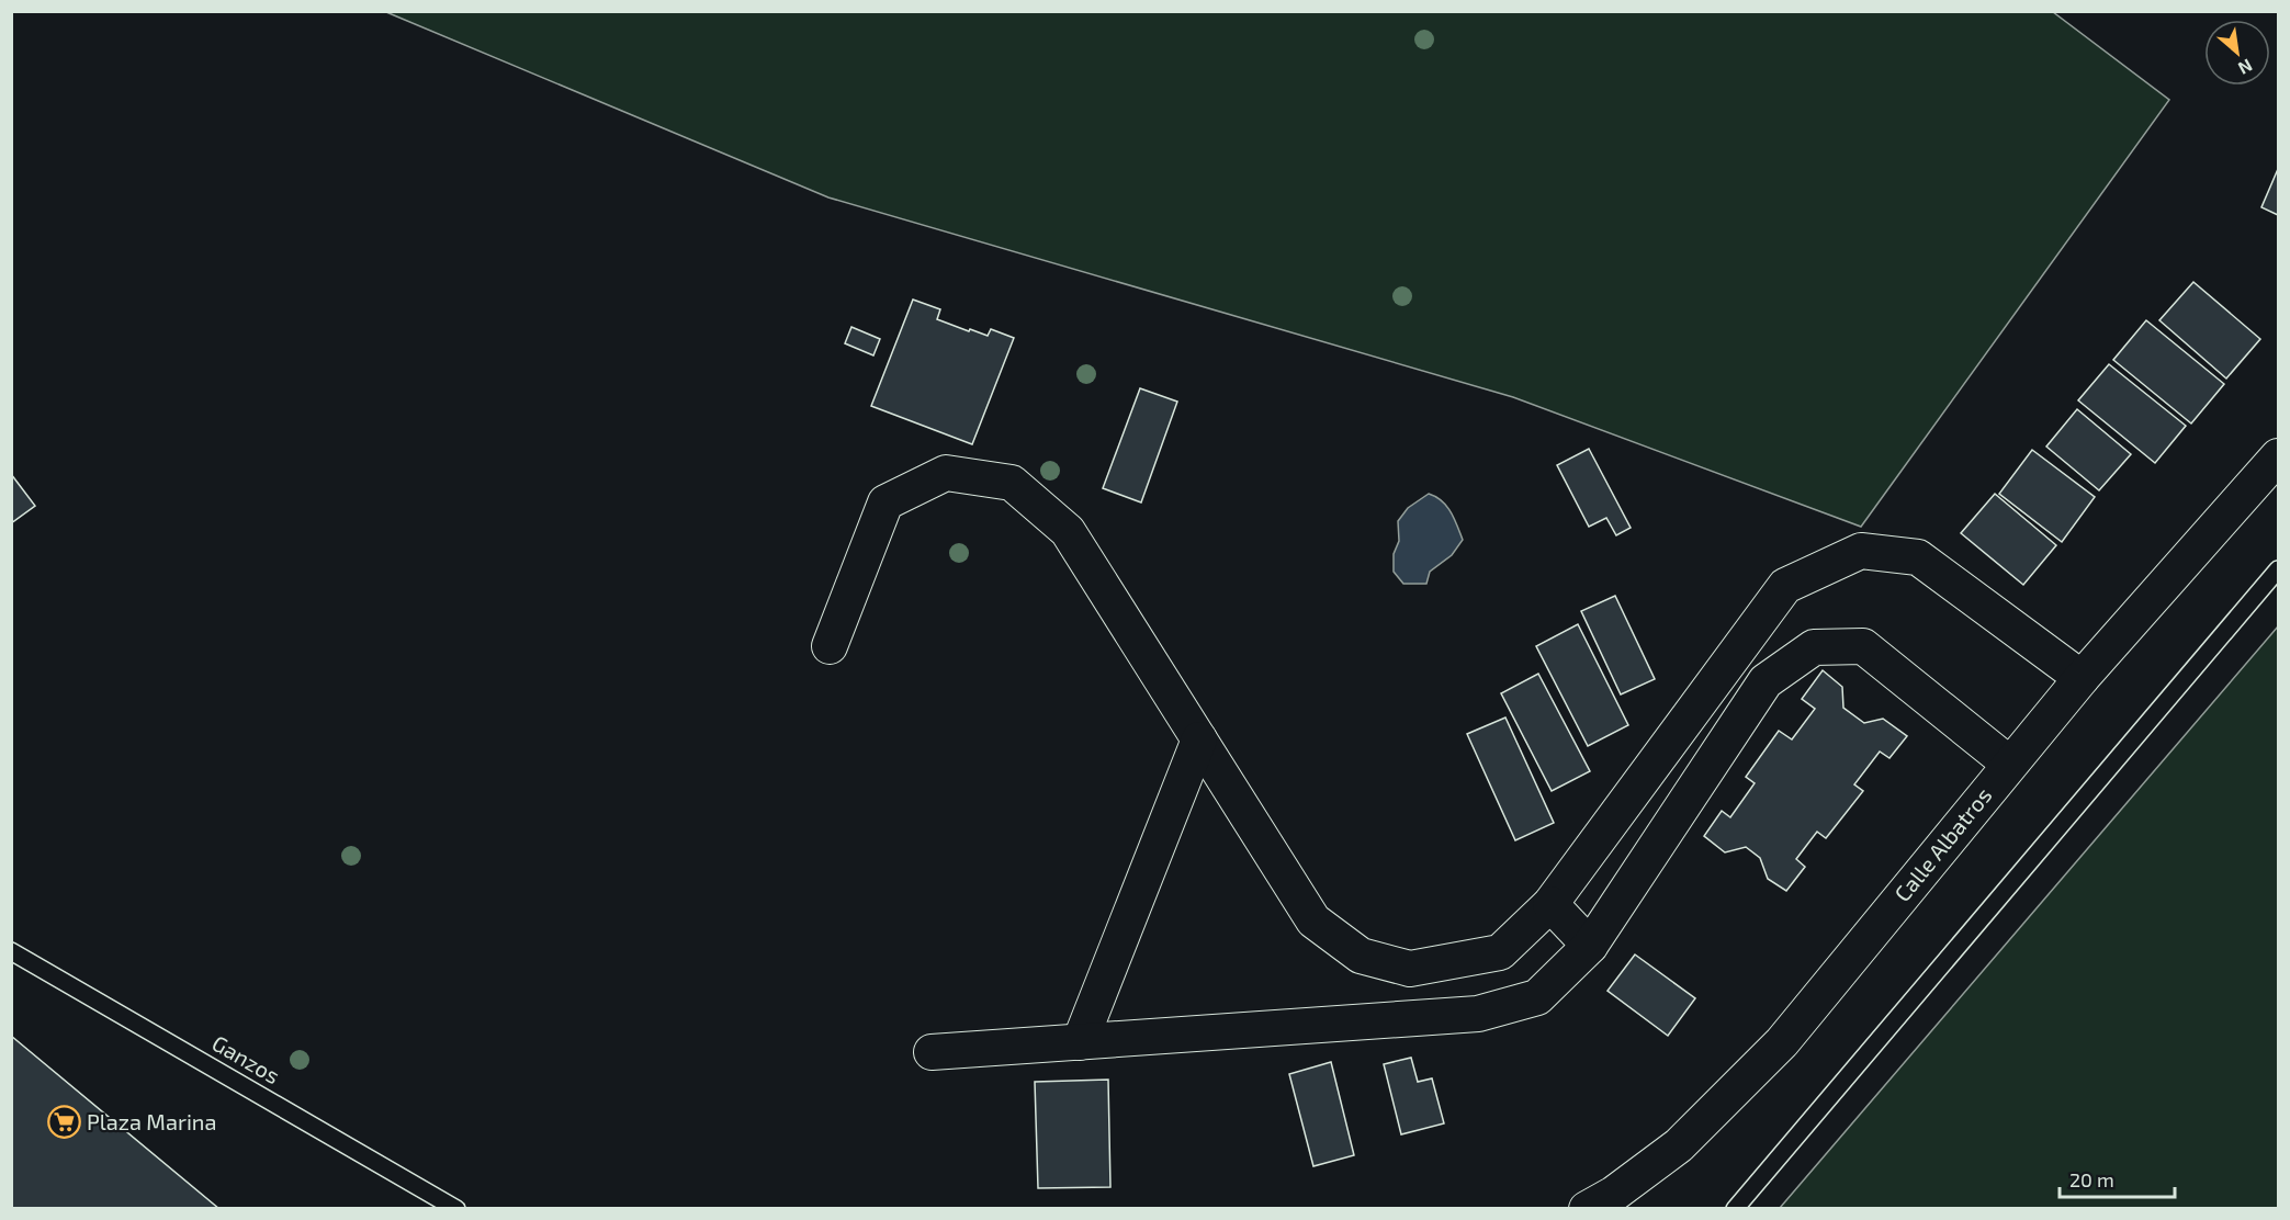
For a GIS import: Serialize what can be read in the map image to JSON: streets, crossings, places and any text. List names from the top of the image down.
{
  "streets": {
    "street": ["Calle Albatros"],
    "lane": ["Ganzos"]
  },
  "places": {
    "supermarket": ["Plaza Marina"]
  },
  "scale_bar": "20 m",
  "north": "bottom right"
}
